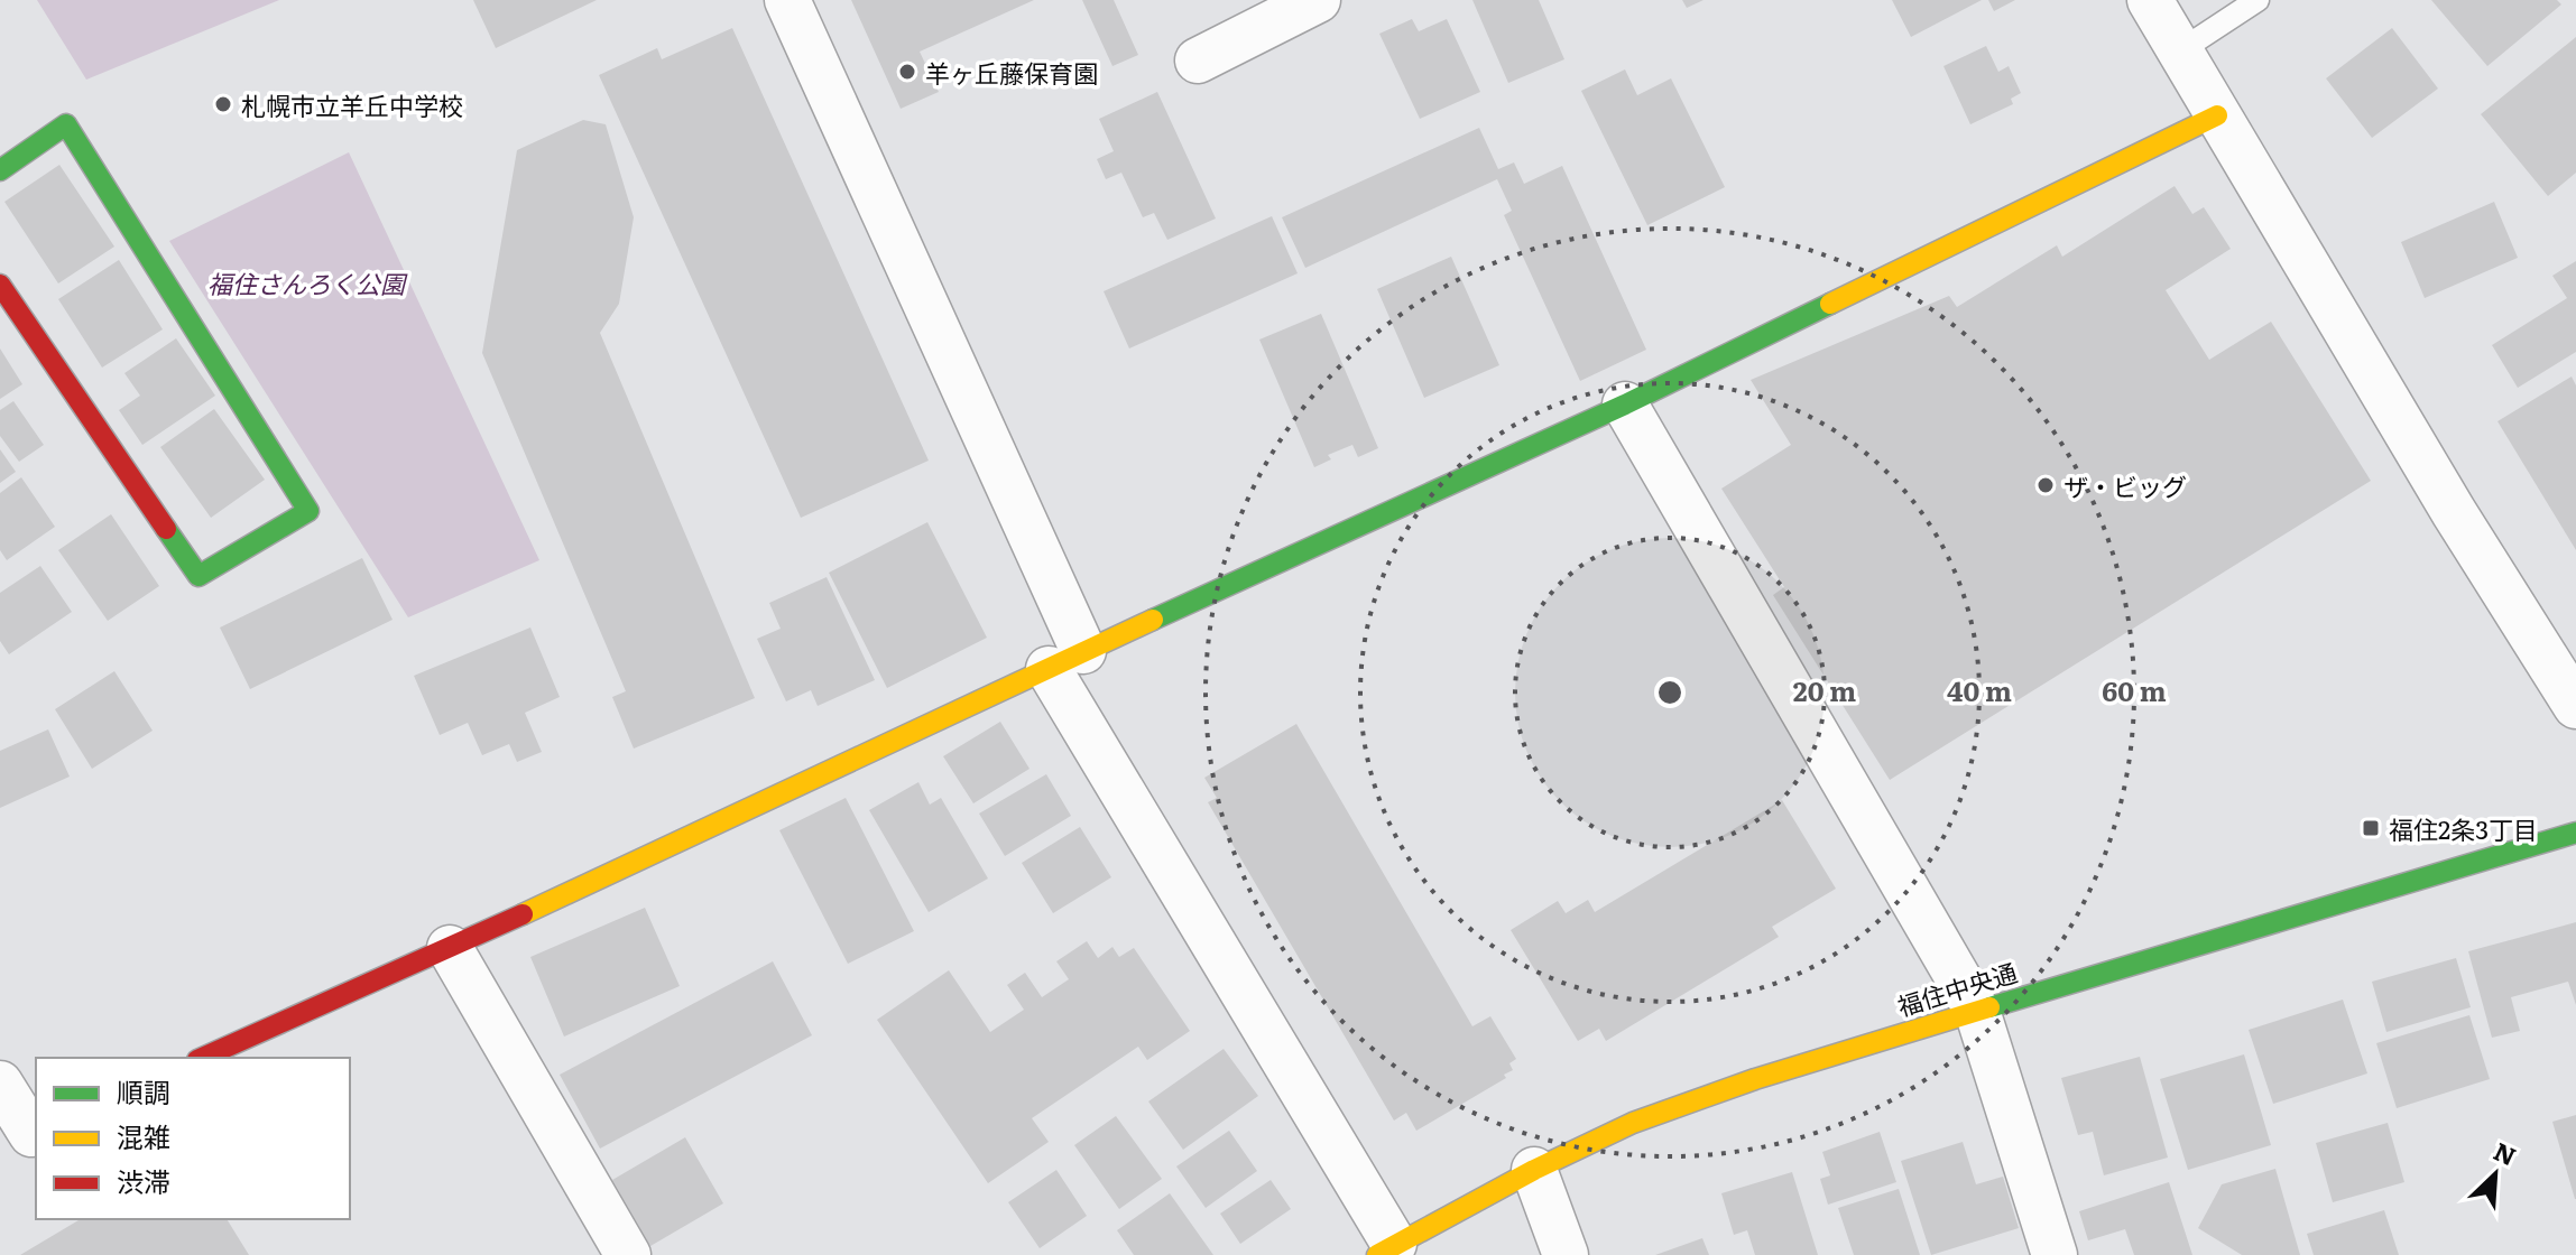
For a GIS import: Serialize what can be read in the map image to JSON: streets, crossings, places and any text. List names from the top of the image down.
{
  "streets": {
    "street": ["福住中央通"]
  },
  "parks": ["福住さんろく公園"],
  "places": {
    "other": ["羊ヶ丘藤保育園", "札幌市立羊丘中学校", "ザ・ビッグ"],
    "transit": ["福住2条3丁目"]
  },
  "legend": ["順調", "混雑", "渋滞"],
  "north": "top right",
  "rings": ["20 m", "40 m", "60 m"]
}
